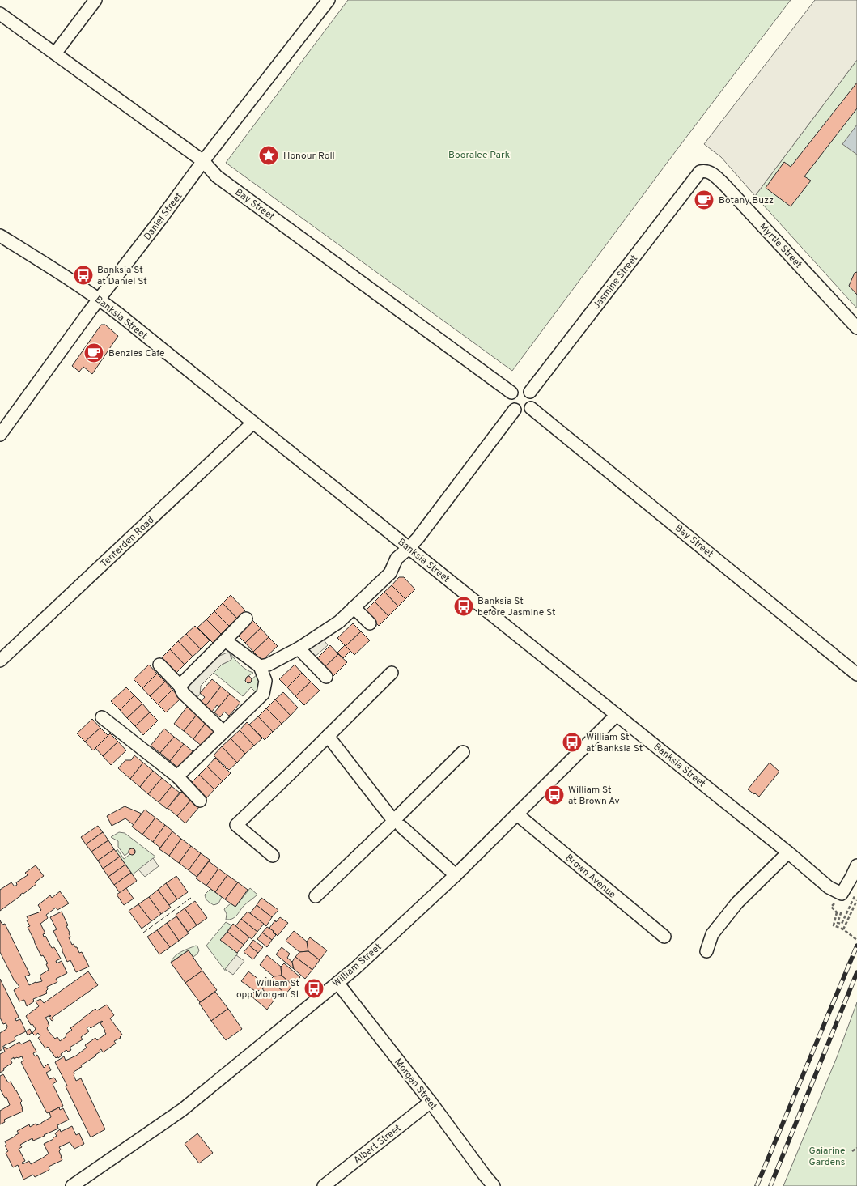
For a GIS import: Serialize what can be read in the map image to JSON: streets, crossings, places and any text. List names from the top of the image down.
{
  "streets": {
    "street": [
      "Bay Street",
      "Daniel Street",
      "Myrtle Street",
      "Jasmine Street",
      "Banksia Street",
      "Tenterden Road",
      "Brown Avenue",
      "William Street",
      "Morgan Street",
      "Albert Street"
    ]
  },
  "crossings": [
    ["Bay Street", "Daniel Street"],
    ["Bay Street", "Jasmine Street"],
    ["Daniel Street", "Banksia Street"],
    ["Myrtle Street", "Jasmine Street"],
    ["Banksia Street", "Tenterden Road"],
    ["Banksia Street", "William Street"],
    ["Brown Avenue", "William Street"],
    ["William Street", "Morgan Street"],
    ["Morgan Street", "Albert Street"]
  ],
  "parks": ["Booralee Park", "Gaiarine Gardens"],
  "places": {
    "place": ["Honour Roll"],
    "cafe": ["Botany Buzz", "Benzies Cafe"],
    "bus stop": [
      "Banksia St at Daniel St",
      "Banksia St before Jasmine St",
      "William St at Banksia St",
      "William St at Brown Av",
      "William St opp Morgan St"
    ]
  }
}
